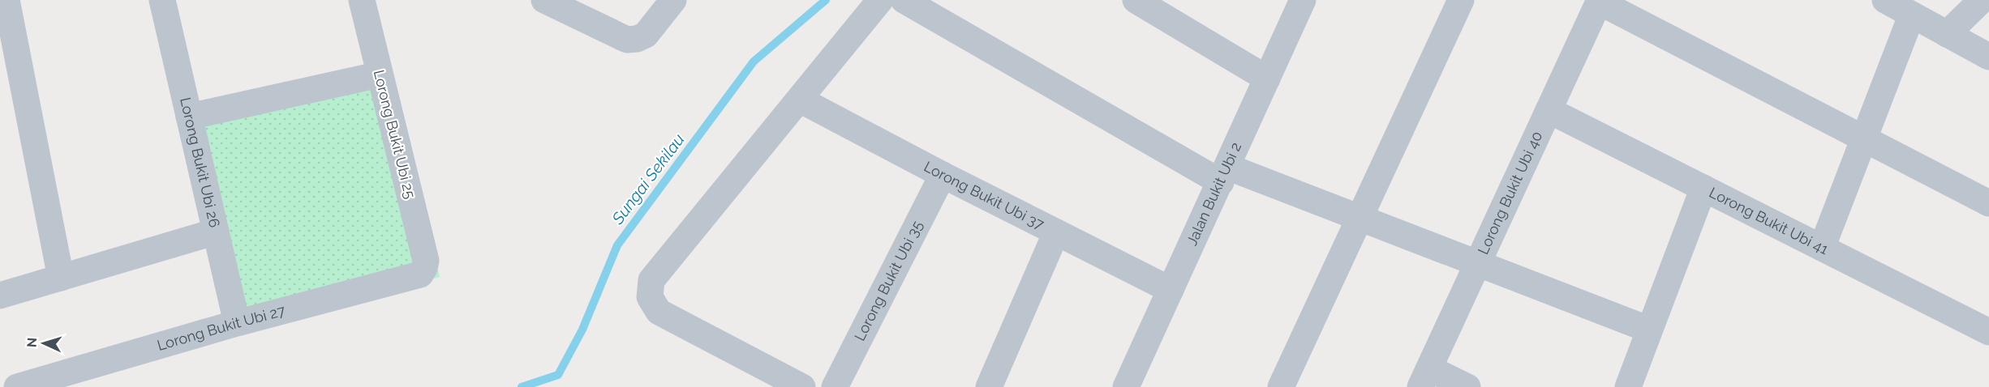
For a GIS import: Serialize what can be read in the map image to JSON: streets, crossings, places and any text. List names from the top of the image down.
{
  "streets": {
    "street": [
      "Lorong Bukit Ubi 25",
      "Lorong Bukit Ubi 26",
      "Jalan Bukit Ubi 2",
      "Lorong Bukit Ubi 40",
      "Lorong Bukit Ubi 37",
      "Lorong Bukit Ubi 41",
      "Lorong Bukit Ubi 35",
      "Lorong Bukit Ubi 27"
    ]
  },
  "crossings": [
    ["Lorong Bukit Ubi 25", "Lorong Bukit Ubi 27"],
    ["Lorong Bukit Ubi 26", "Lorong Bukit Ubi 27"],
    ["Jalan Bukit Ubi 2", "Lorong Bukit Ubi 37"],
    ["Lorong Bukit Ubi 40", "Lorong Bukit Ubi 41"],
    ["Lorong Bukit Ubi 37", "Lorong Bukit Ubi 35"]
  ],
  "water": ["Sungai Sekilau"],
  "north": "left"
}
